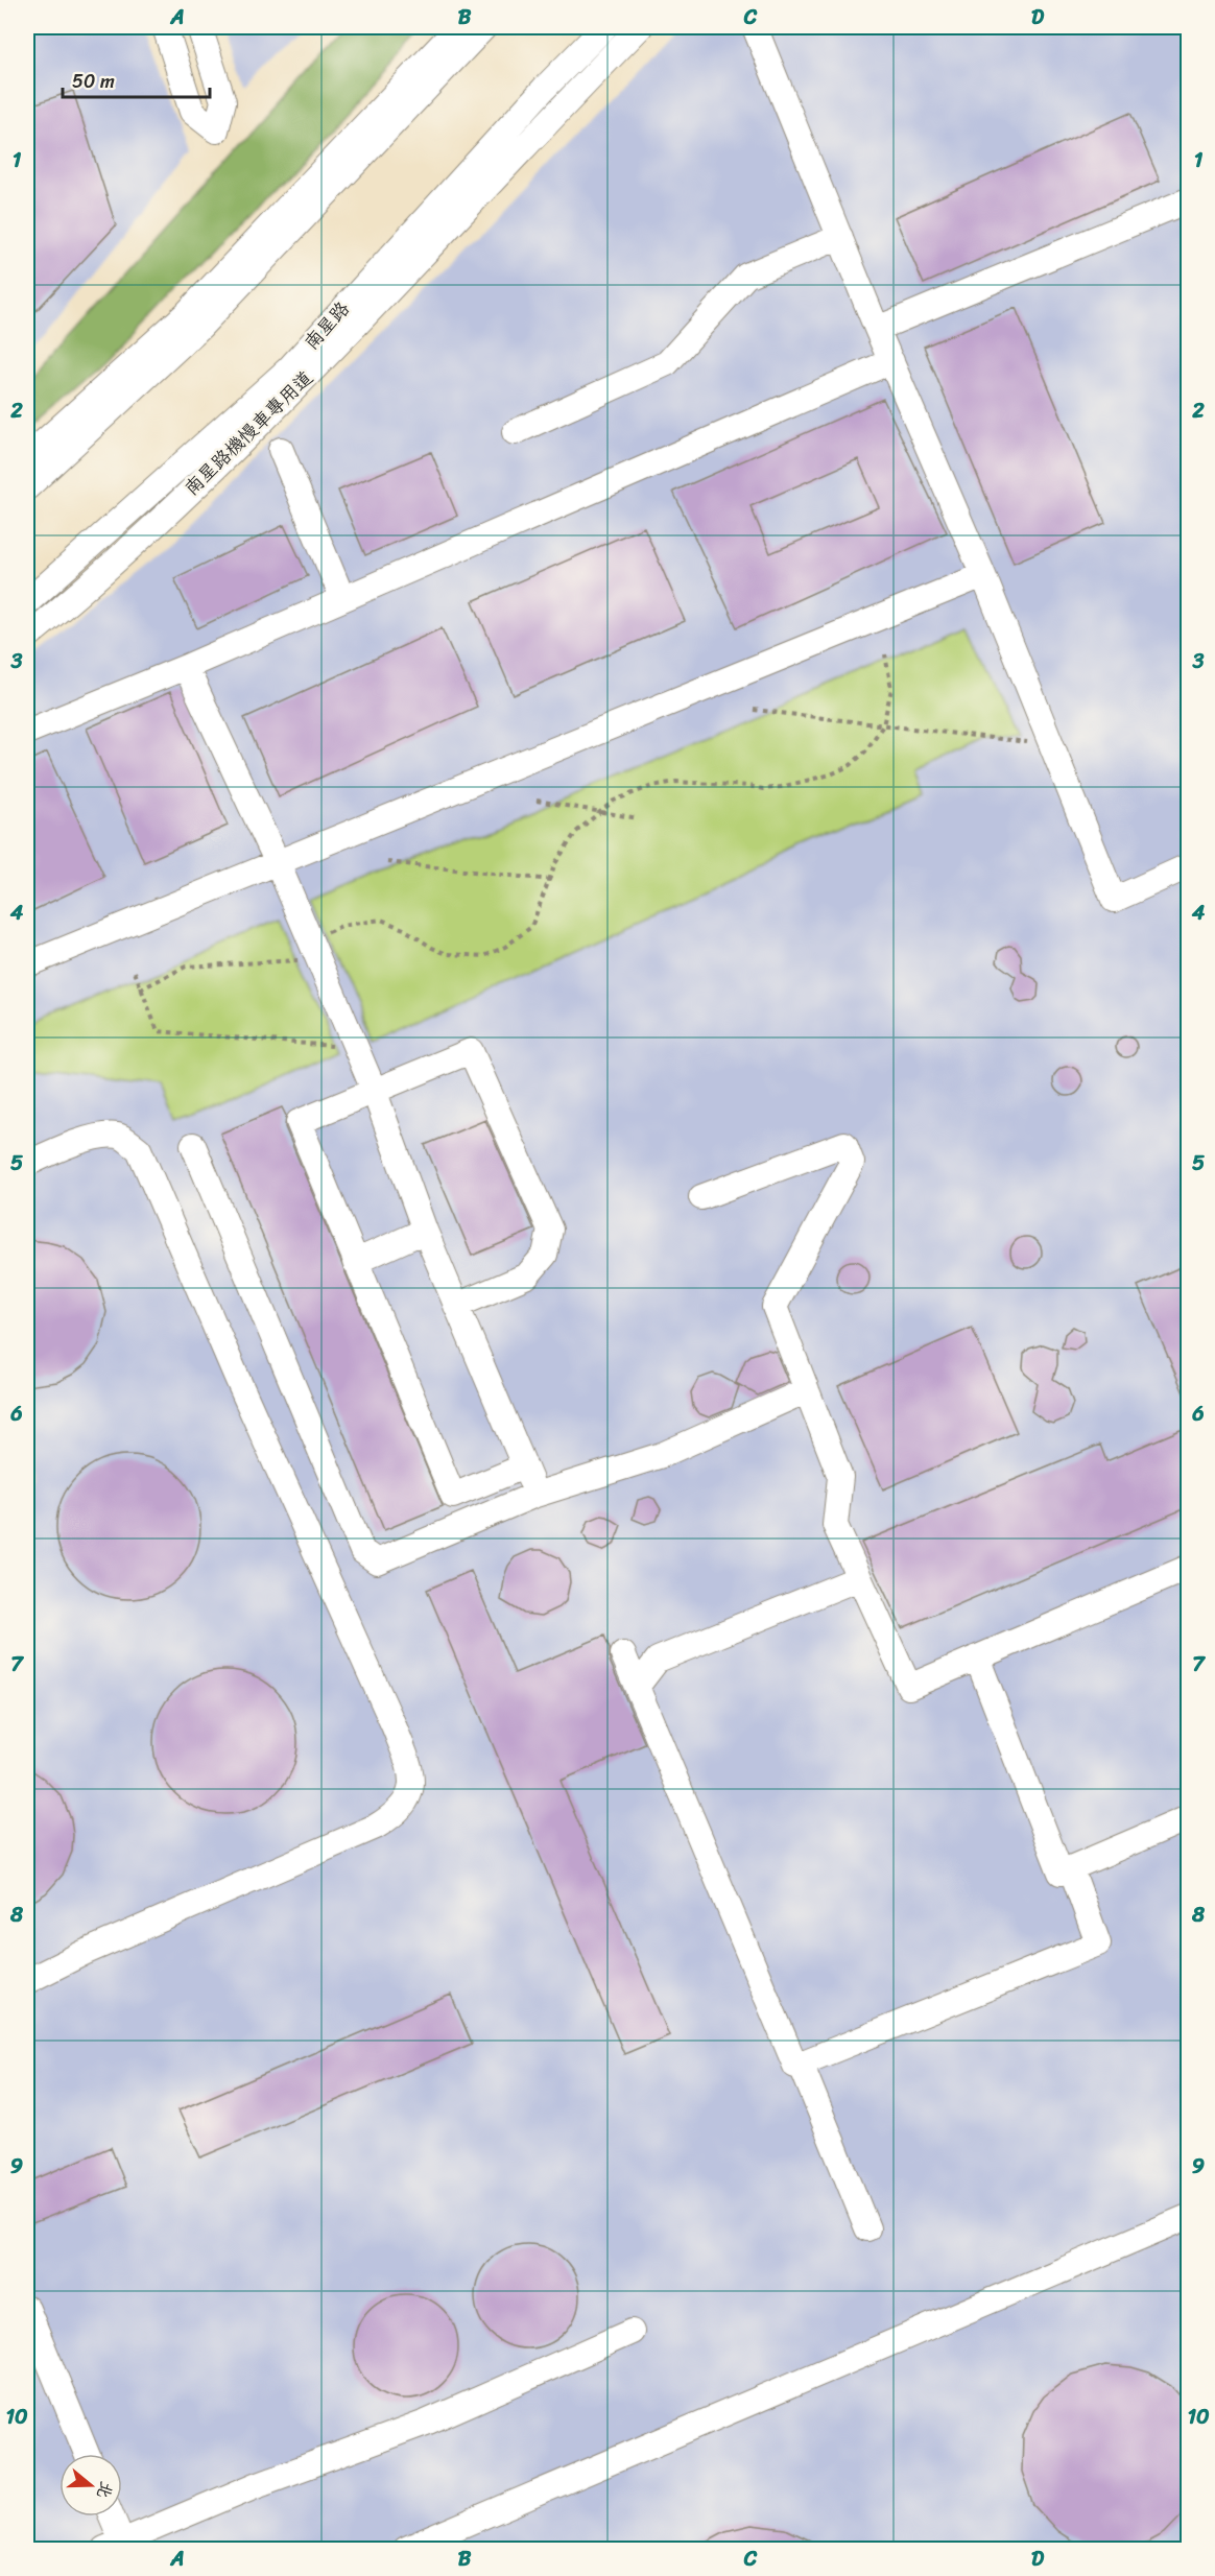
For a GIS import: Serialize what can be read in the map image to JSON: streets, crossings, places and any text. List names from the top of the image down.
{
  "streets": {
    "street": ["南星路", "南星路機慢車專用道"]
  },
  "scale_bar": "50 m",
  "north": "right",
  "grid": {
    "columns": [
      "A",
      "B",
      "C",
      "D"
    ],
    "rows": [
      "1",
      "2",
      "3",
      "4",
      "5",
      "6",
      "7",
      "8",
      "9",
      "10"
    ]
  }
}
